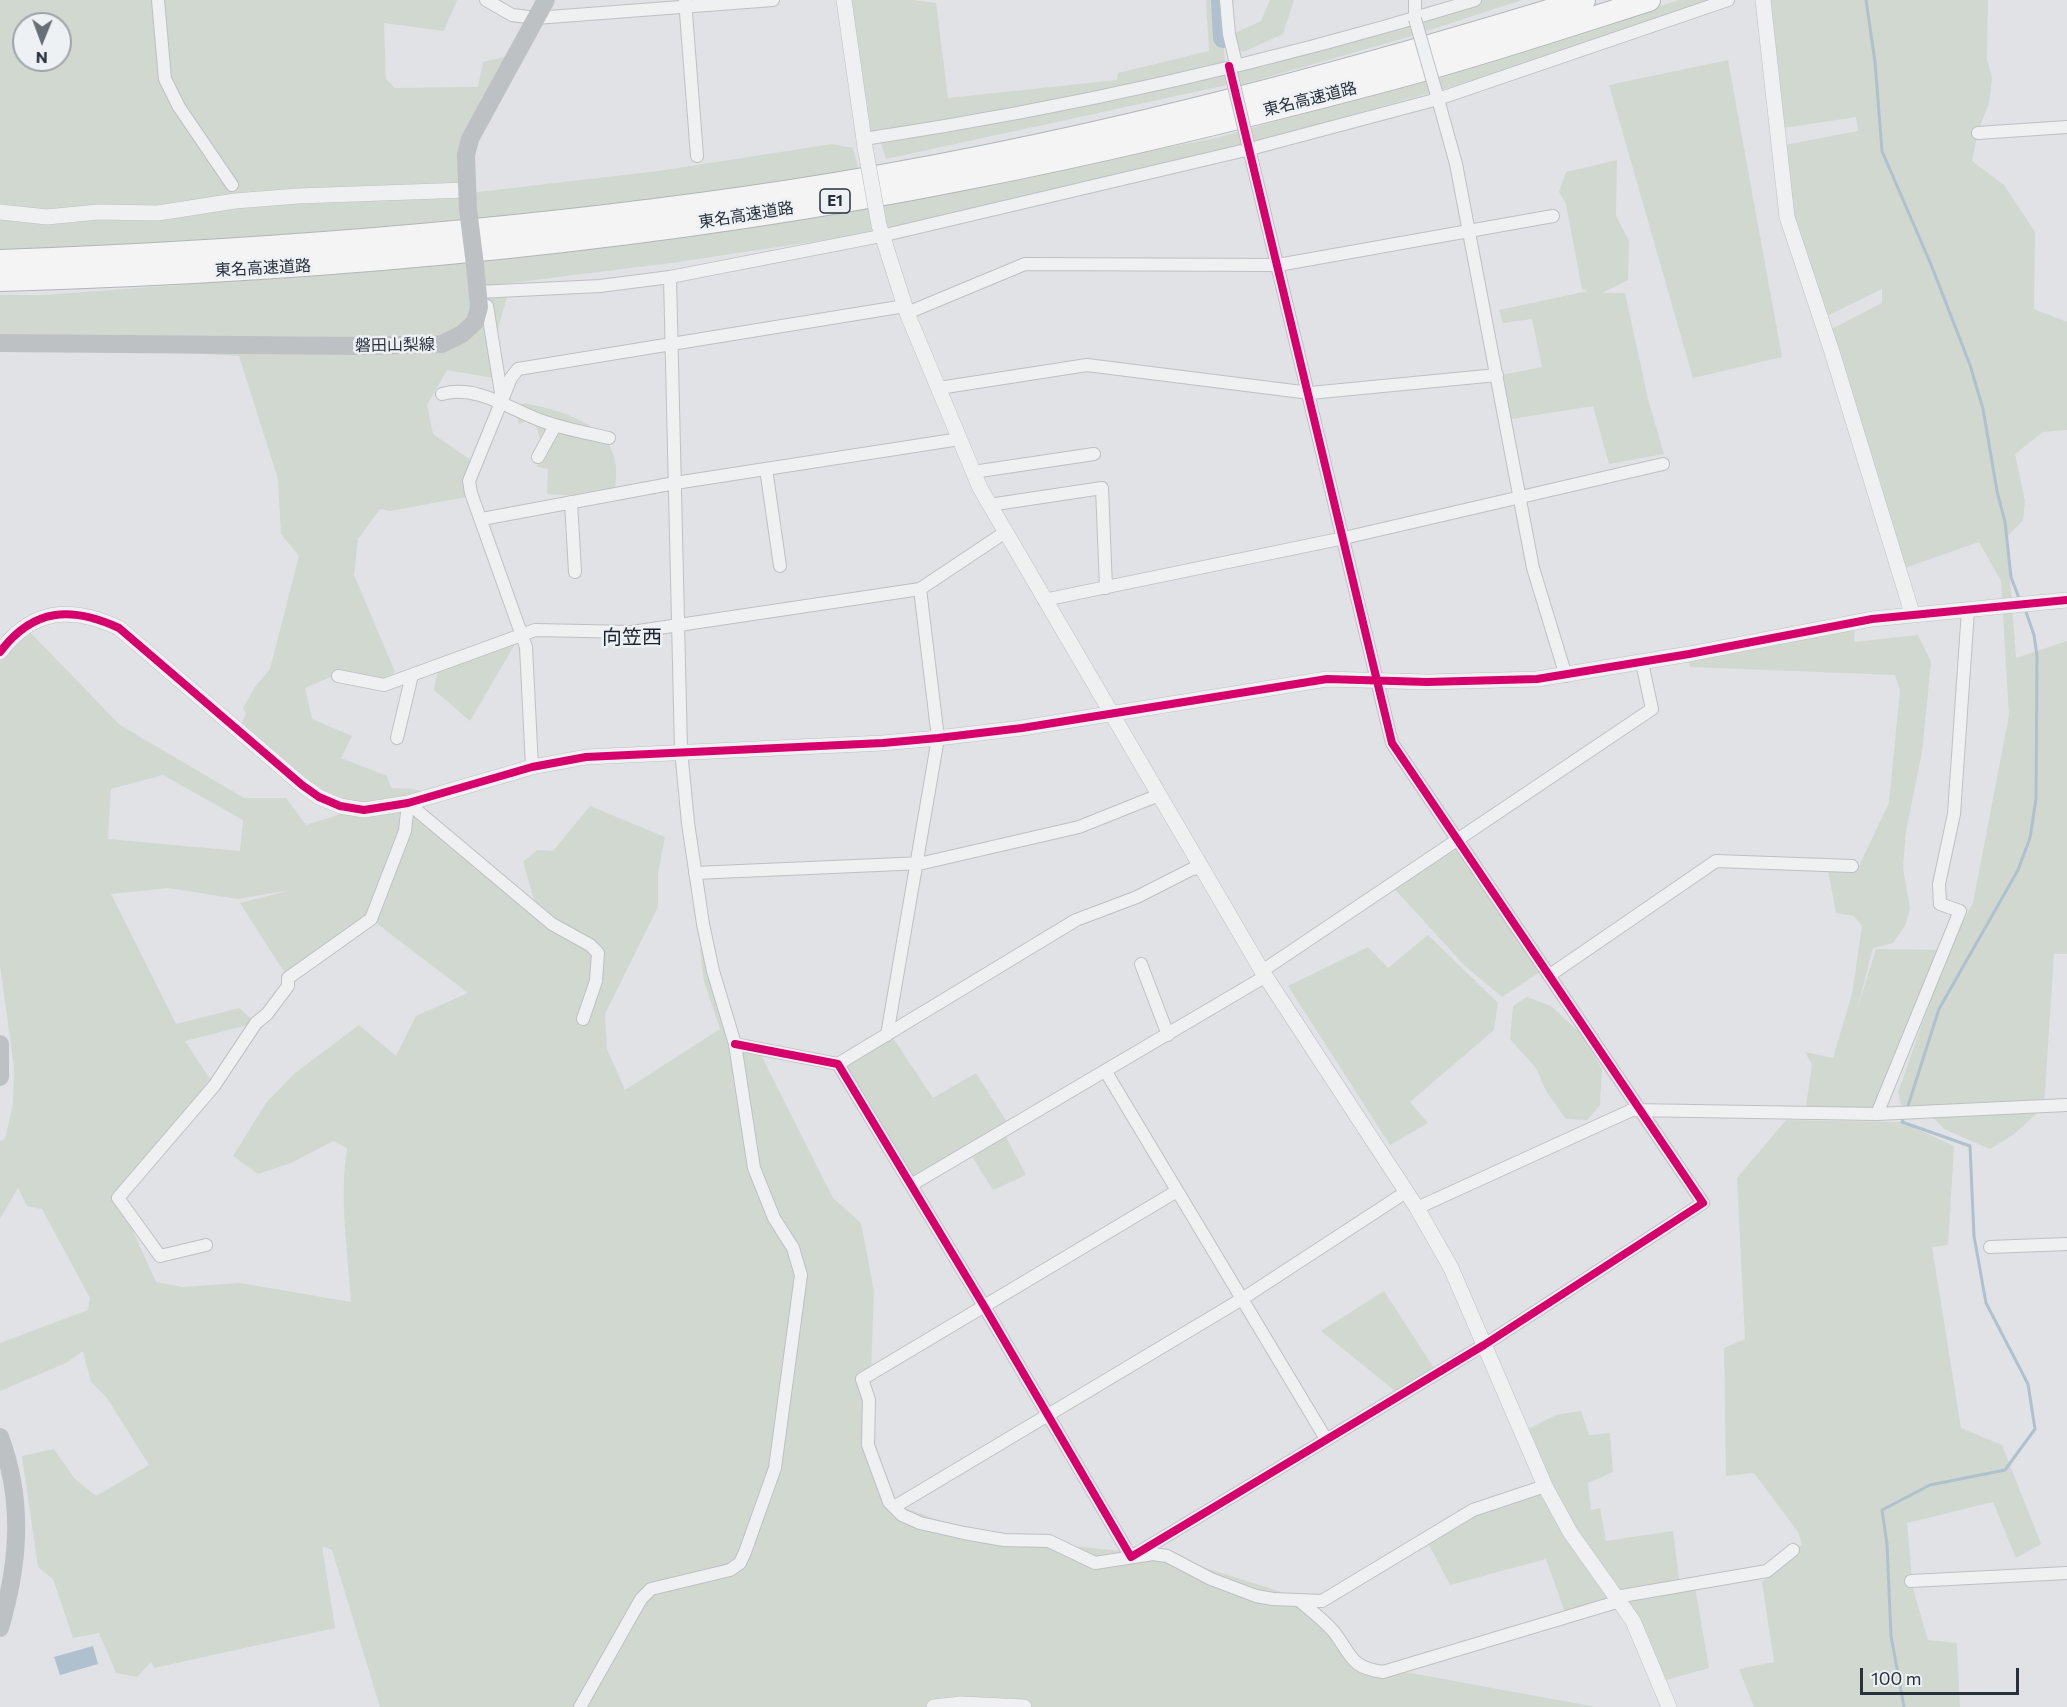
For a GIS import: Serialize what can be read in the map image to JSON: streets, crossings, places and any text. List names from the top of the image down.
{
  "streets": {
    "highway": ["東名高速道路", "E1"],
    "main road": ["磐田山梨線"]
  },
  "districts": ["向笠西"],
  "scale_bar": "100 m",
  "north": "bottom"
}
